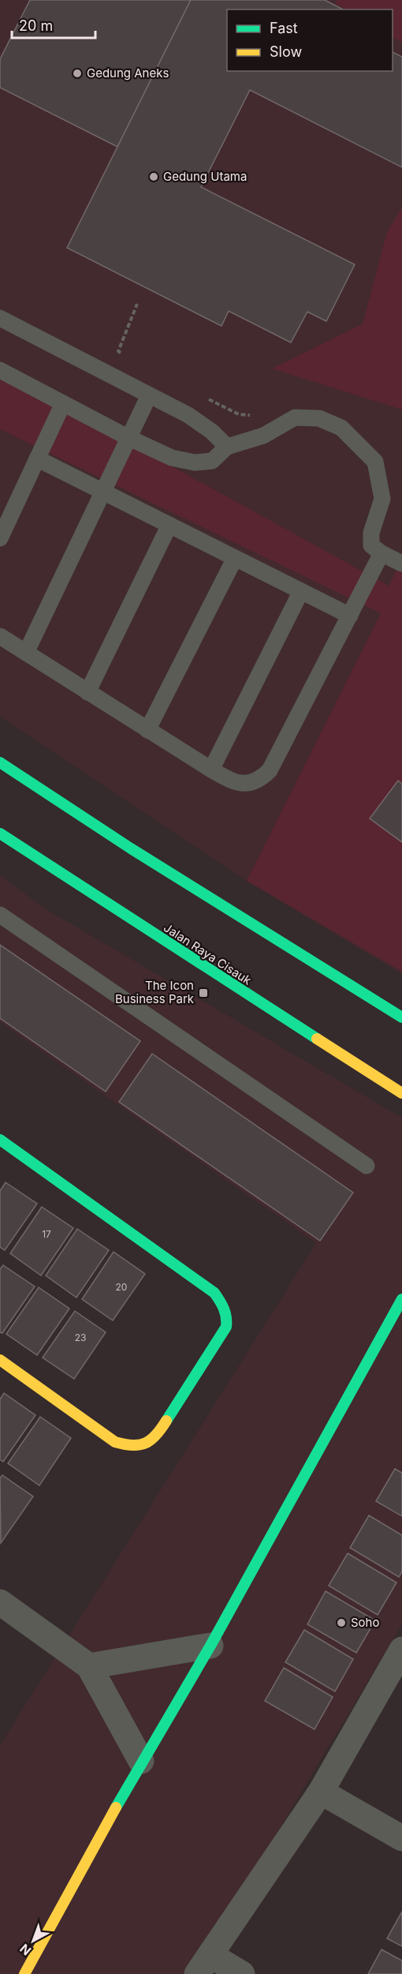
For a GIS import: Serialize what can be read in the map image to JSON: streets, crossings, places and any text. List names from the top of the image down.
{
  "streets": {
    "street": ["Jalan Raya Cisauk"]
  },
  "places": {
    "other": ["Gedung Aneks", "Gedung Utama", "Soho"],
    "transit": ["The Icon Business Park"]
  },
  "house_numbers": ["17", "20", "23"],
  "legend": ["Fast", "Slow"],
  "scale_bar": "20 m",
  "north": "bottom left"
}
